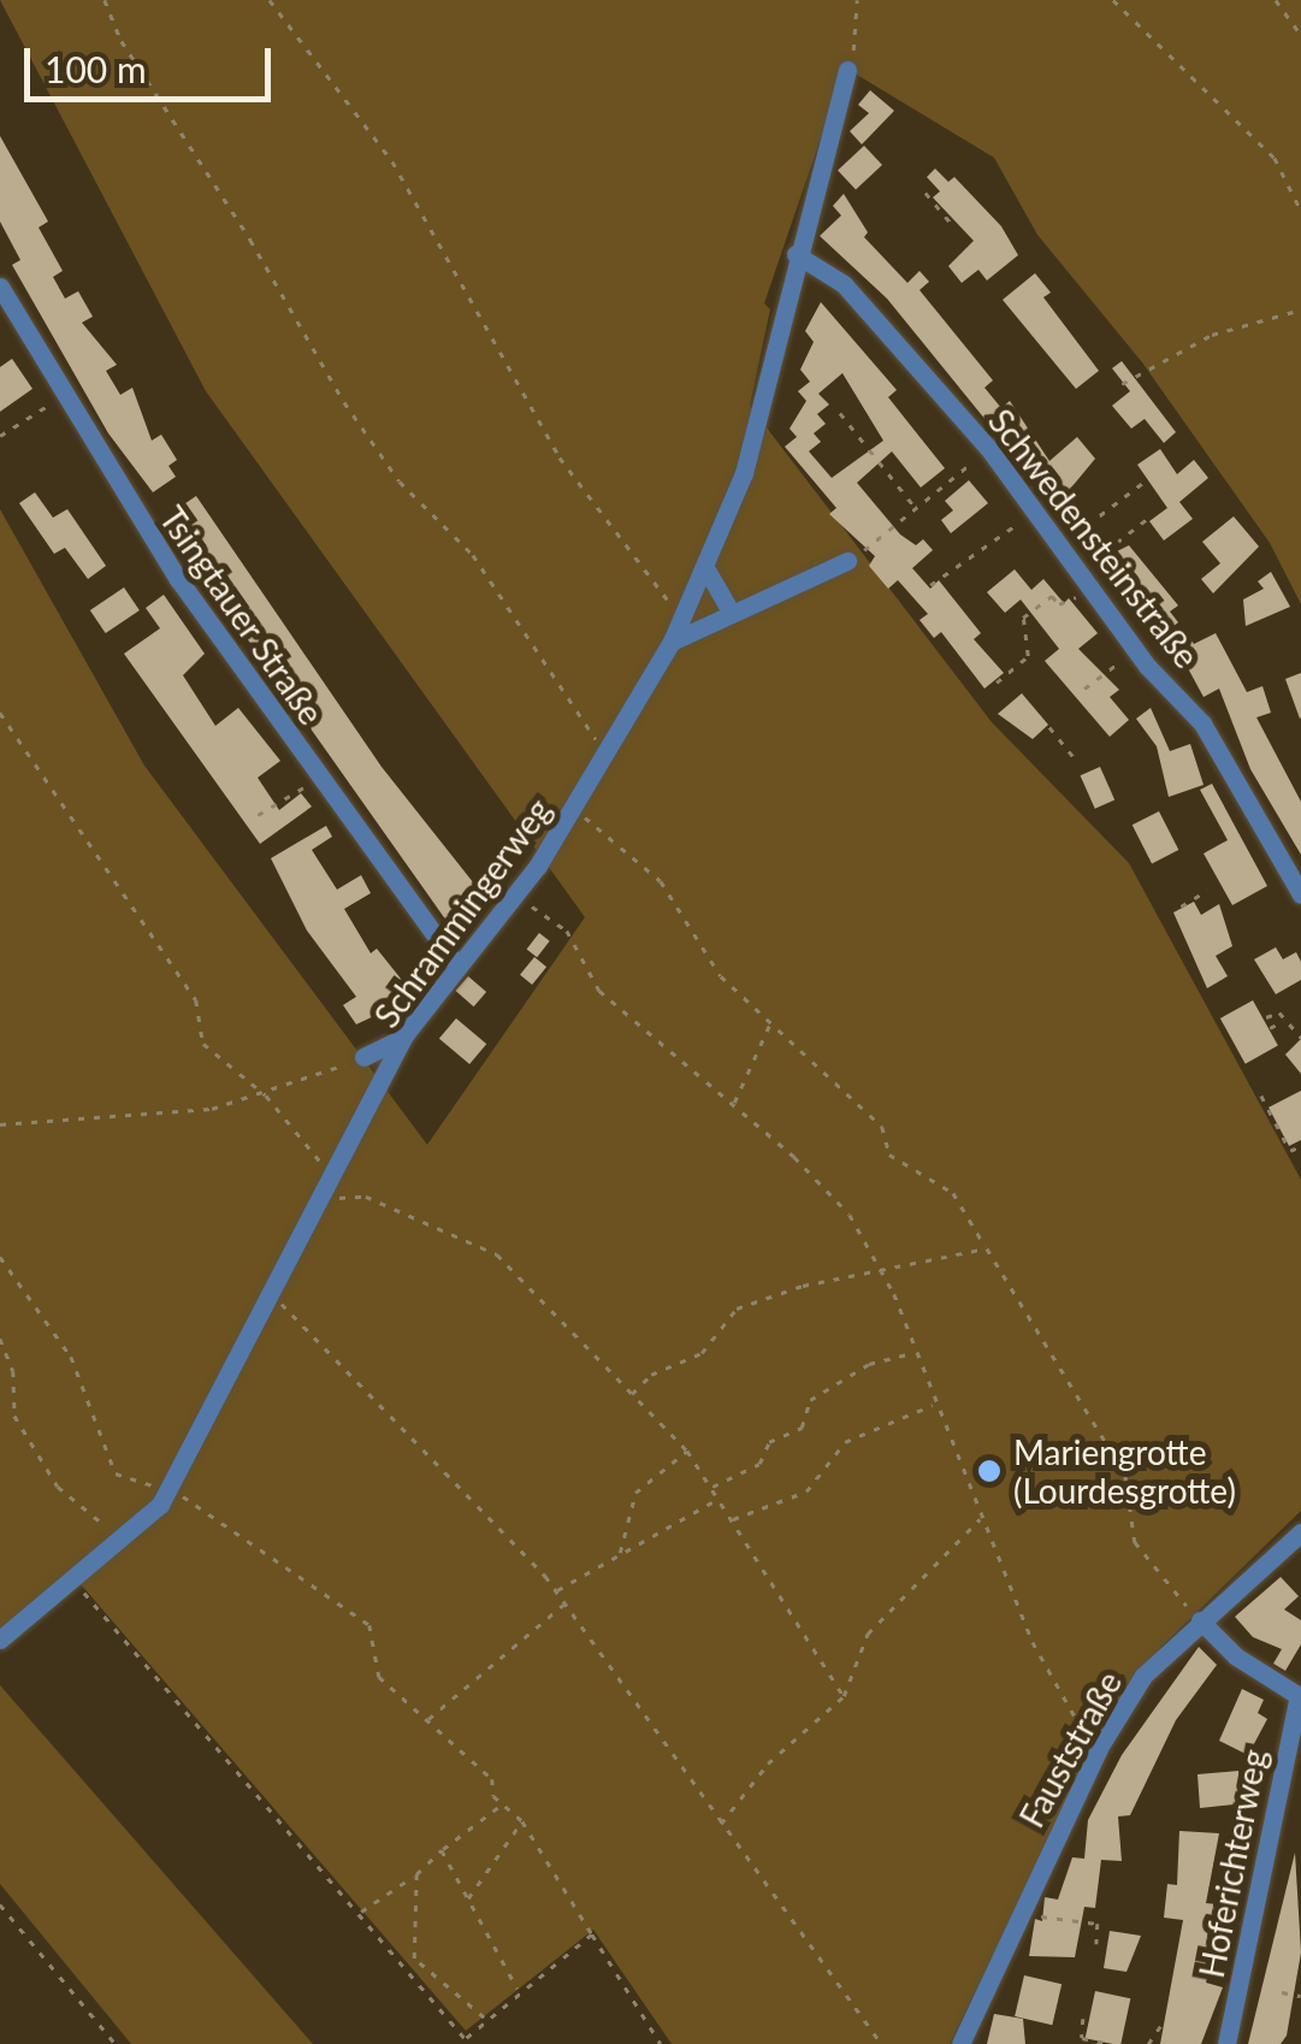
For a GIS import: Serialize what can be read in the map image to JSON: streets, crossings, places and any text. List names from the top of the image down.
{
  "streets": {
    "street": [
      "Schwedensteinstraße",
      "Tsingtauer Straße",
      "Schrammingerweg",
      "Fauststraße",
      "Hoferichterweg"
    ]
  },
  "crossings": [
    ["Schwedensteinstraße", "Schrammingerweg"],
    ["Tsingtauer Straße", "Schrammingerweg"]
  ],
  "places": ["Mariengrotte (Lourdesgrotte)"],
  "scale_bar": "100 m"
}
